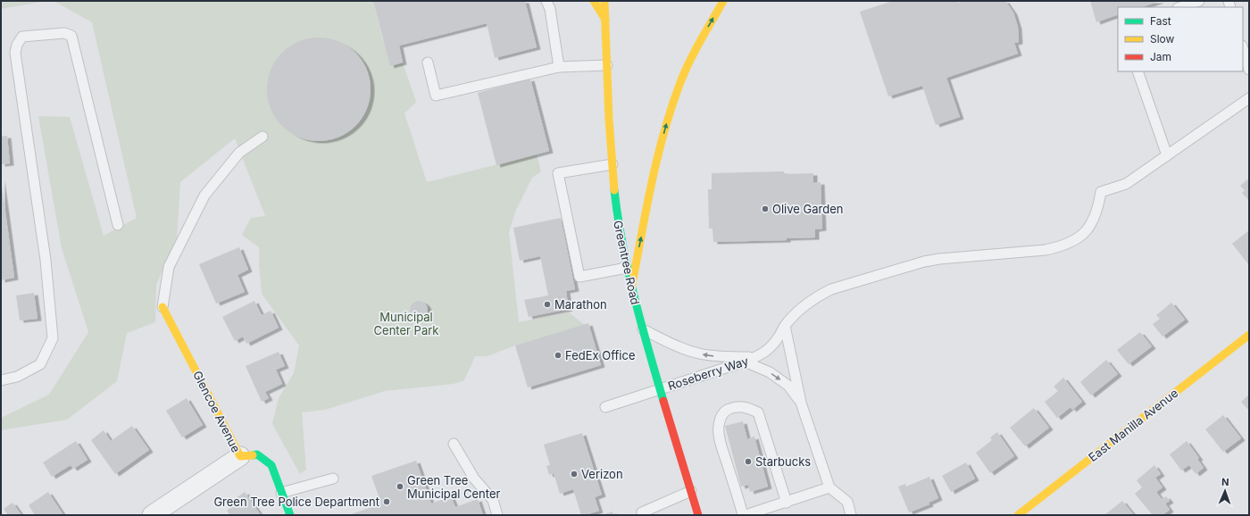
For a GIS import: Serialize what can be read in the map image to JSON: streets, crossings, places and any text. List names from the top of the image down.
{
  "streets": {
    "main road": ["Greentree Road", "Glencoe Avenue", "East Manilla Avenue"],
    "lane": ["Roseberry Way"]
  },
  "crossings": [
    ["Greentree Road", "Roseberry Way"]
  ],
  "parks": ["Municipal Center Park"],
  "places": [
    "Olive Garden",
    "Marathon",
    "FedEx Office",
    "Starbucks",
    "Verizon",
    "Green Tree Municipal Center",
    "Green Tree Police Department"
  ],
  "legend": ["Fast", "Slow", "Jam"],
  "north": "top"
}
